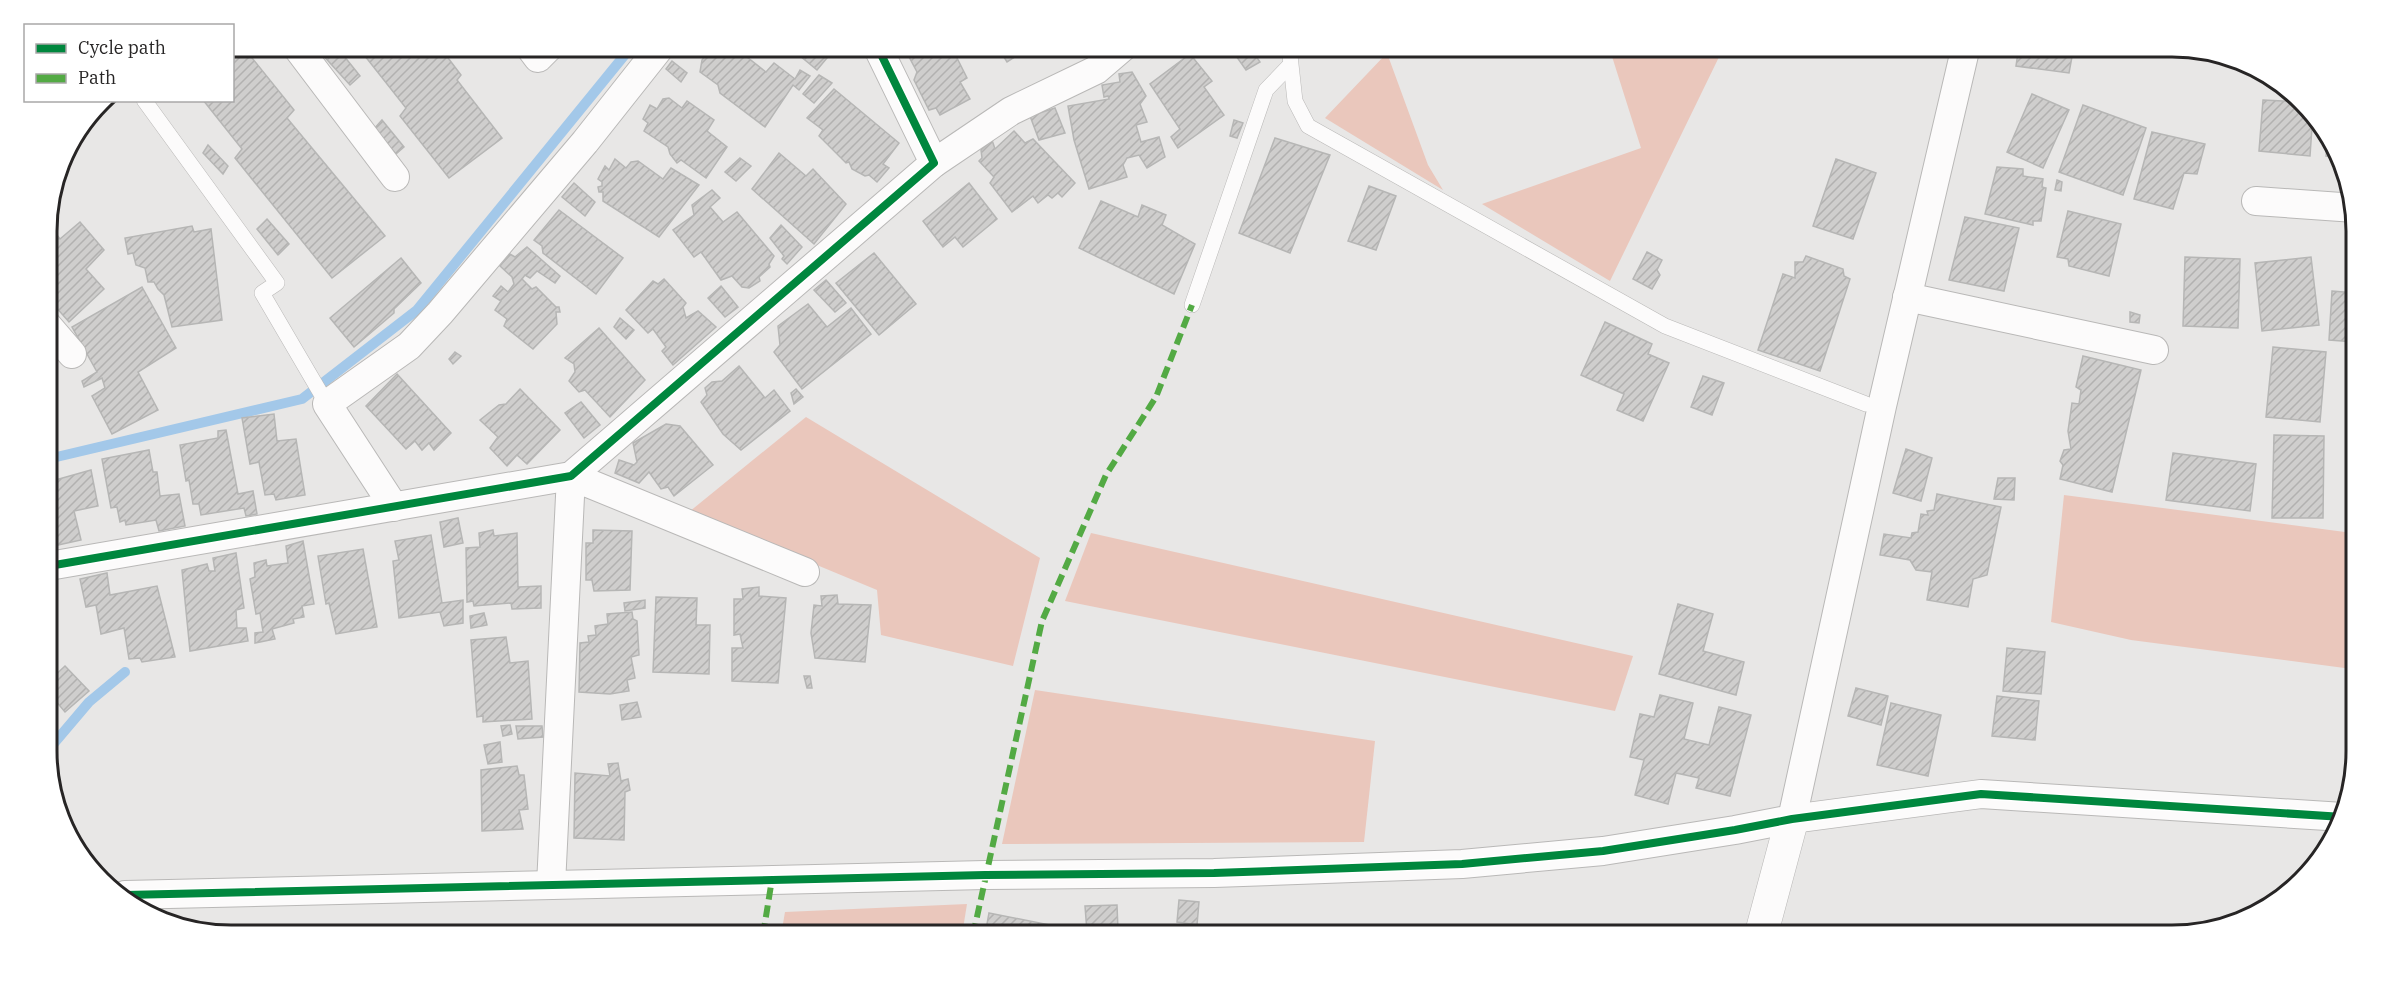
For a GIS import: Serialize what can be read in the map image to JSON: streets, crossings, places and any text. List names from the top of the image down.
{
  "legend": ["Cycle path", "Path"]
}
